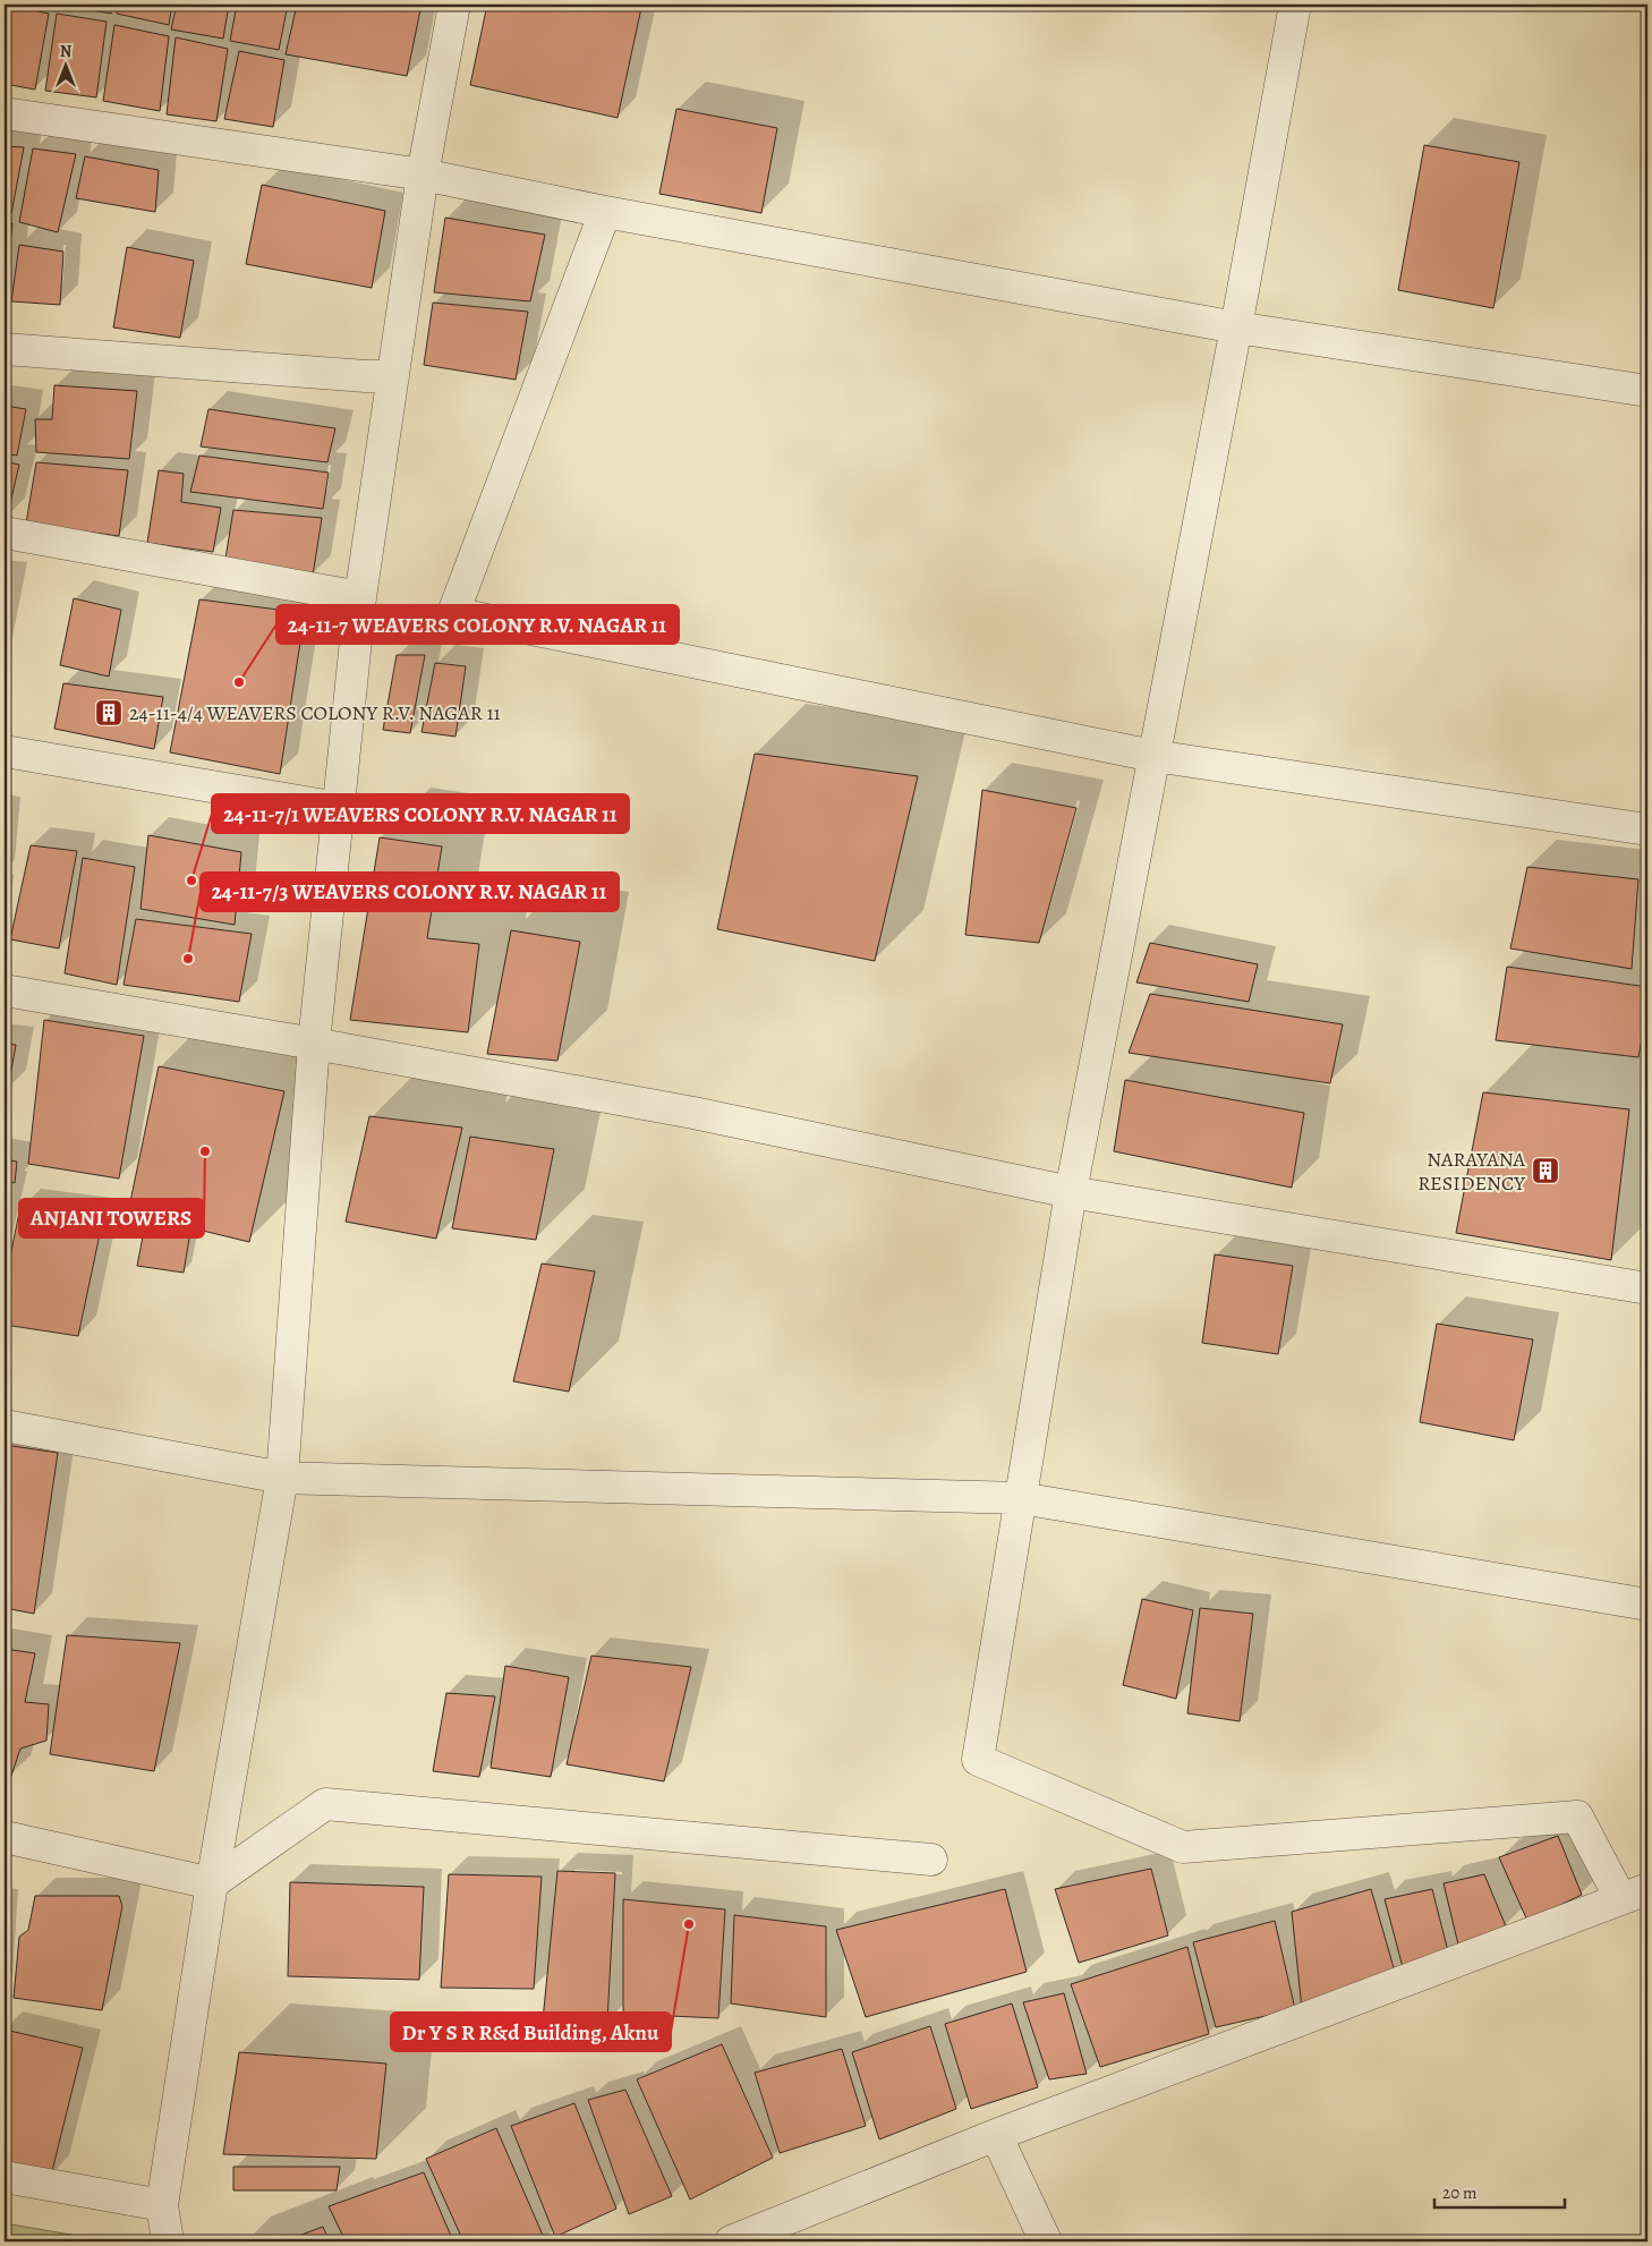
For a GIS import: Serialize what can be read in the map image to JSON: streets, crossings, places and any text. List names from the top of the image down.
{
  "places": {
    "other": [
      "24-11-7 WEAVERS COLONY R.V. NAGAR 11",
      "24-11-7/1 WEAVERS COLONY R.V. NAGAR 11",
      "24-11-7/3 WEAVERS COLONY R.V. NAGAR 11",
      "ANJANI TOWERS",
      "Dr Y S R R&d Building, Aknu"
    ],
    "building": ["24-11-4/4 WEAVERS COLONY R.V. NAGAR 11", "NARAYANA RESIDENCY"]
  },
  "scale_bar": "20 m",
  "north": "top"
}
